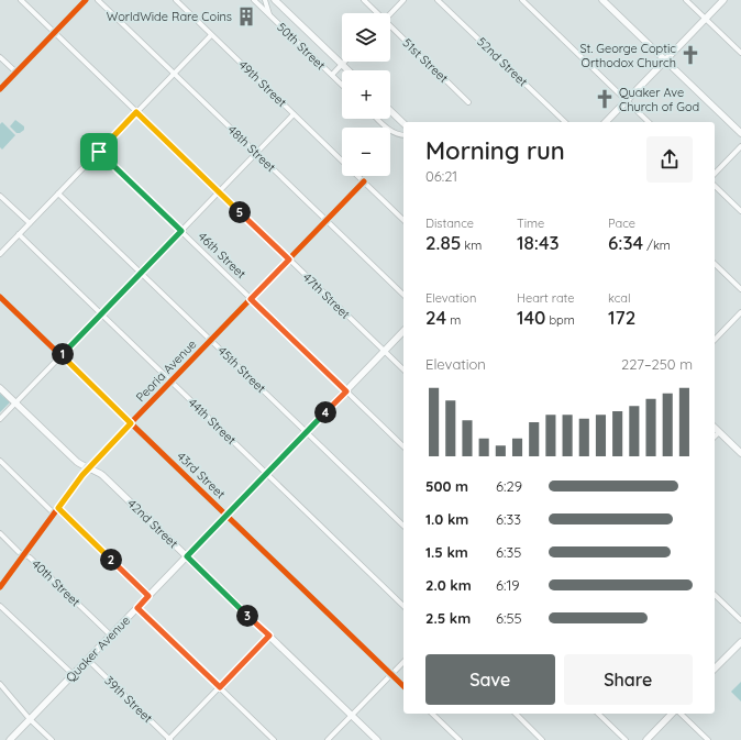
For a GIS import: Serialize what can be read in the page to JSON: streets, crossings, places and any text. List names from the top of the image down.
{
  "streets": {
    "main road": ["50th Street", "42nd Street", "Quaker Avenue"],
    "street": [
      "51st Street",
      "52nd Street",
      "49th Street",
      "48th Street",
      "46th Street",
      "47th Street",
      "45th Street",
      "Peoria Avenue",
      "44th Street",
      "43rd Street",
      "40th Street",
      "39th Street"
    ]
  },
  "crossings": [
    ["49th Street", "Peoria Avenue"],
    ["48th Street", "Peoria Avenue"],
    ["46th Street", "Peoria Avenue"],
    ["46th Street", "Quaker Avenue"],
    ["47th Street", "Peoria Avenue"],
    ["47th Street", "Quaker Avenue"],
    ["45th Street", "Peoria Avenue"],
    ["45th Street", "Quaker Avenue"],
    ["Peoria Avenue", "44th Street"],
    ["Peoria Avenue", "43rd Street"],
    ["Peoria Avenue", "42nd Street"],
    ["Peoria Avenue", "40th Street"],
    ["44th Street", "Quaker Avenue"],
    ["43rd Street", "Quaker Avenue"],
    ["42nd Street", "Quaker Avenue"],
    ["40th Street", "Quaker Avenue"],
    ["Quaker Avenue", "39th Street"]
  ],
  "places": {
    "building": ["WorldWide Rare Coins"],
    "church": ["St. George Coptic Orthodox Church", "Quaker Ave Church of God"]
  },
  "page": {
    "map_buttons": ["+", "−"],
    "heading": ["Morning run", "06:21"],
    "stats": [
      ["Distance", "2.85 km"],
      ["Time", "18:43"],
      ["Pace", "6:34 /km"],
      ["Elevation", "24 m"],
      ["Heart rate", "140 bpm"],
      ["kcal", "172"]
    ],
    "pins": [
      "5",
      "1",
      "4",
      "2",
      "3"
    ],
    "chart": ["Elevation", "227–250 m"],
    "list": [
      {
        "name": "500 m",
        "note": "6:29"
      },
      {
        "name": "1.0 km",
        "note": "6:33"
      },
      {
        "name": "1.5 km",
        "note": "6:35"
      },
      {
        "name": "2.0 km",
        "note": "6:19"
      },
      {
        "name": "2.5 km",
        "note": "6:55"
      }
    ],
    "buttons": ["Save", "Share"]
  }
}
